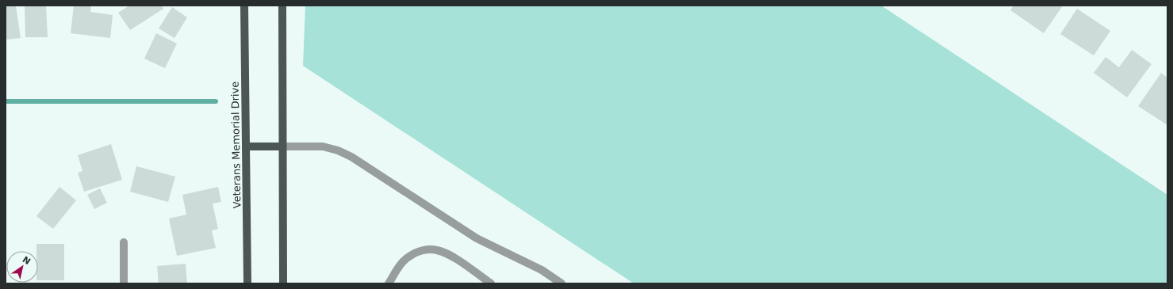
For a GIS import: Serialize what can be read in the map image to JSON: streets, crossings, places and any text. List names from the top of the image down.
{
  "streets": {
    "main road": ["Veterans Memorial Drive"]
  },
  "north": "top right"
}
